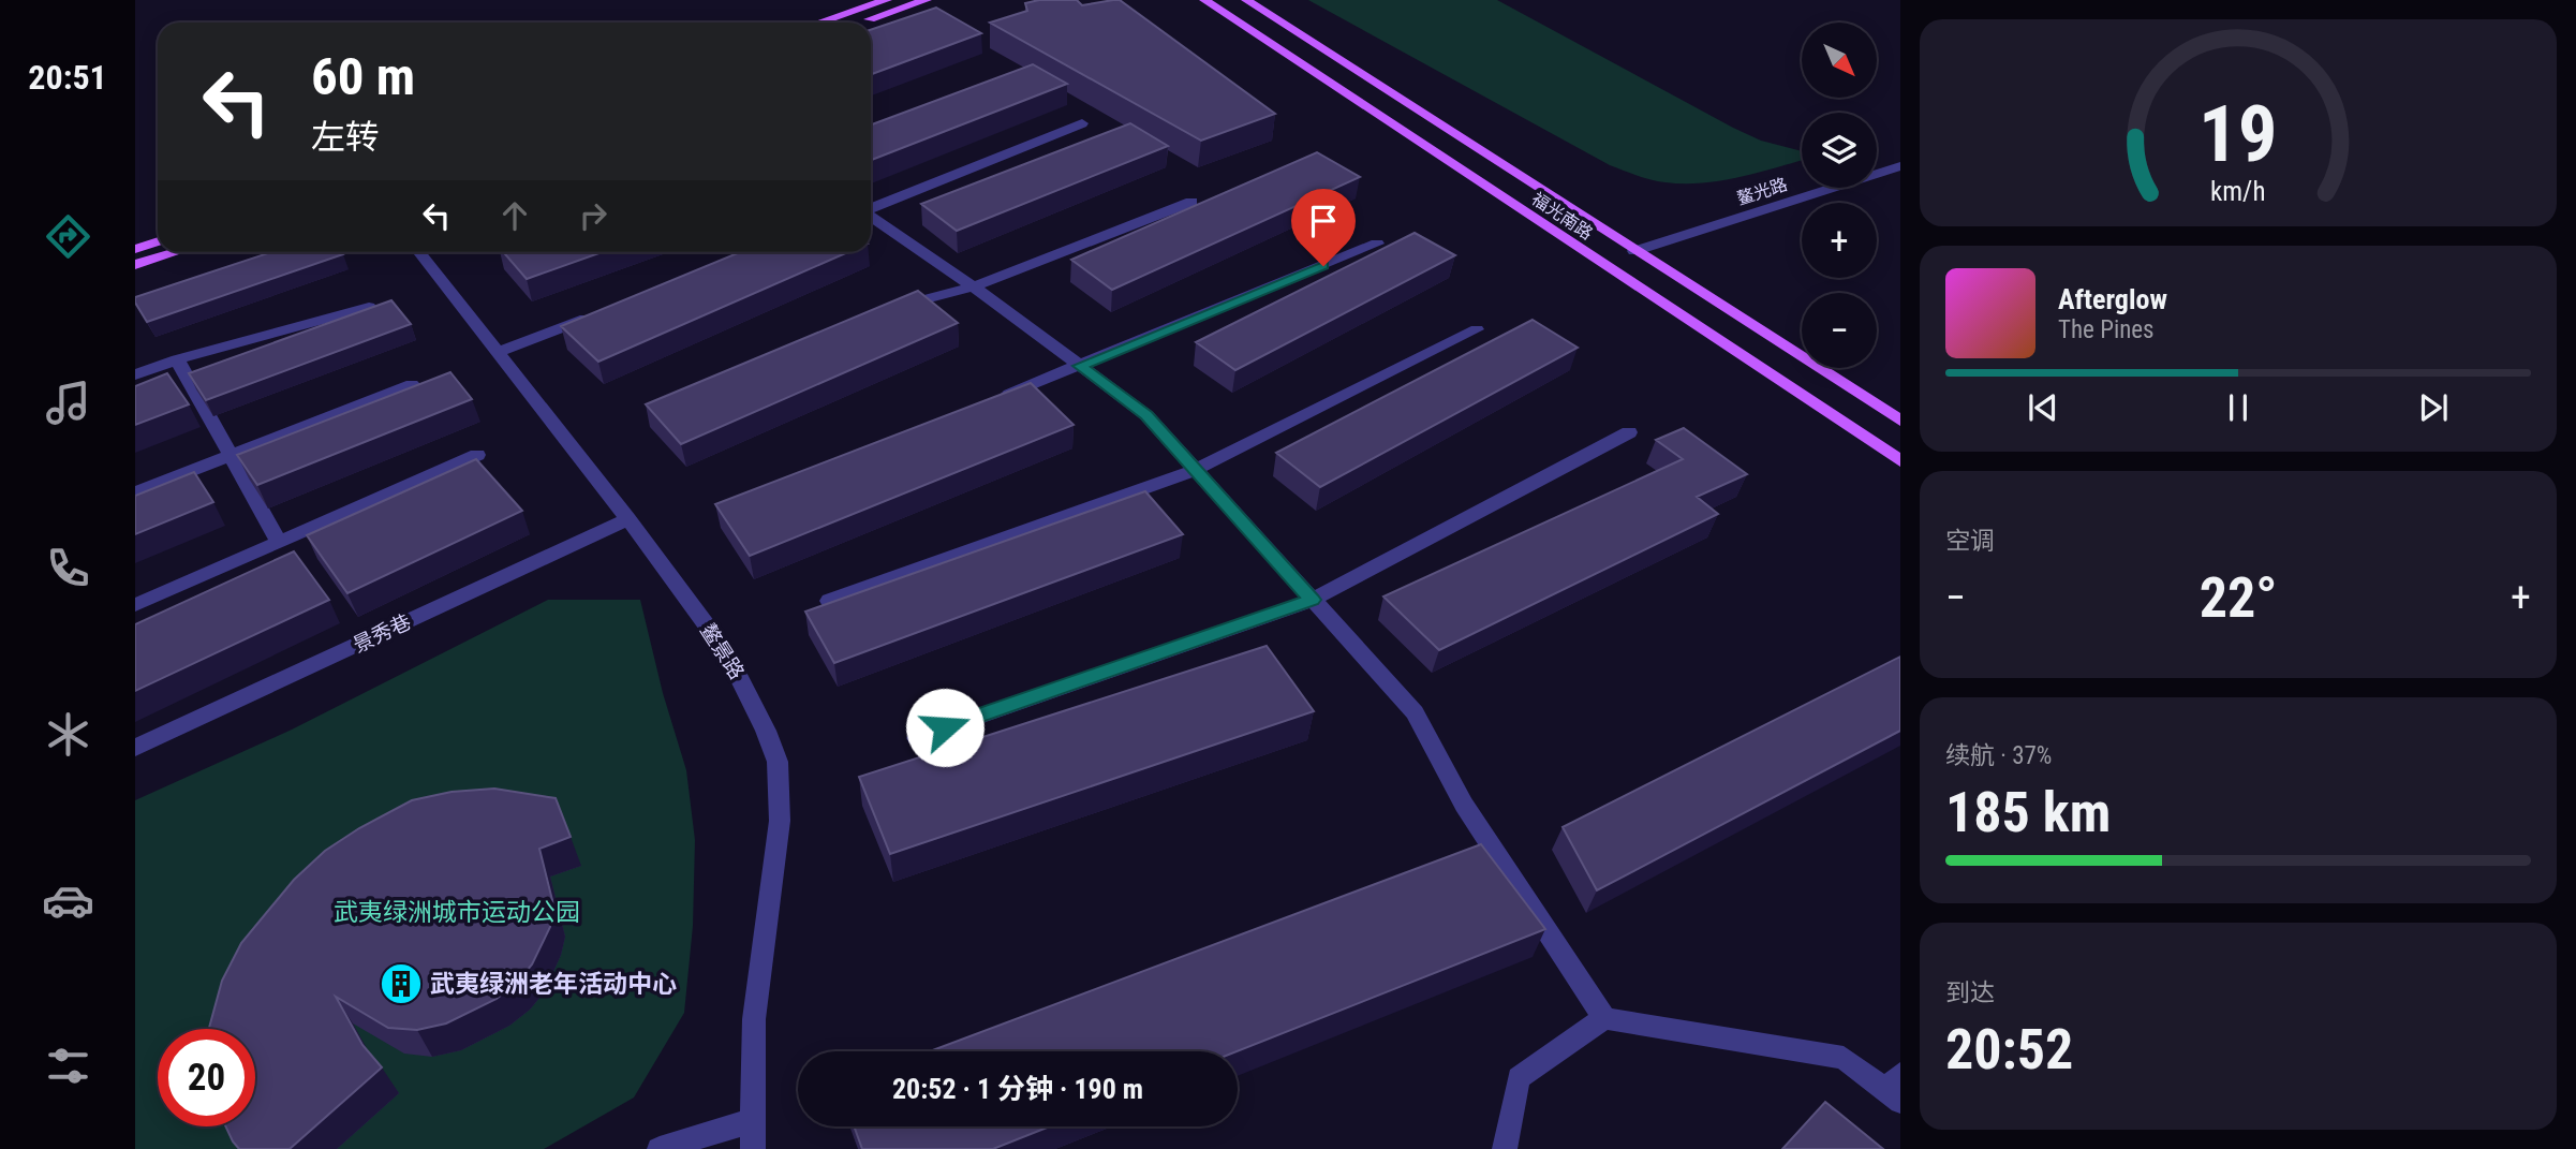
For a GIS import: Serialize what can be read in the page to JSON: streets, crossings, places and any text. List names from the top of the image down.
{
  "streets": {
    "main road": ["福光南路"],
    "street": ["鳌光路", "景秀巷", "鳌景路"]
  },
  "crossings": [
    ["鳌光路", "福光南路"],
    ["景秀巷", "鳌景路"]
  ],
  "parks": ["武夷绿洲城市运动公园"],
  "places": {
    "building": ["武夷绿洲老年活动中心"]
  },
  "north": "bottom right",
  "page": {
    "tabs": "20:51",
    "map_buttons": ["+", "−"],
    "turn": ["60 m", "左转"],
    "song": ["Afterglow", "The Pines"],
    "tile": [
      "空调",
      ["续航 · 37%", "185 km"],
      ["到达", "20:52"]
    ],
    "heat": ["−", "22°", "+"],
    "limit": "20",
    "trip": "20:52 · 1 分钟 · 190 m",
    "gauge": ["19", "km/h"]
  }
}
